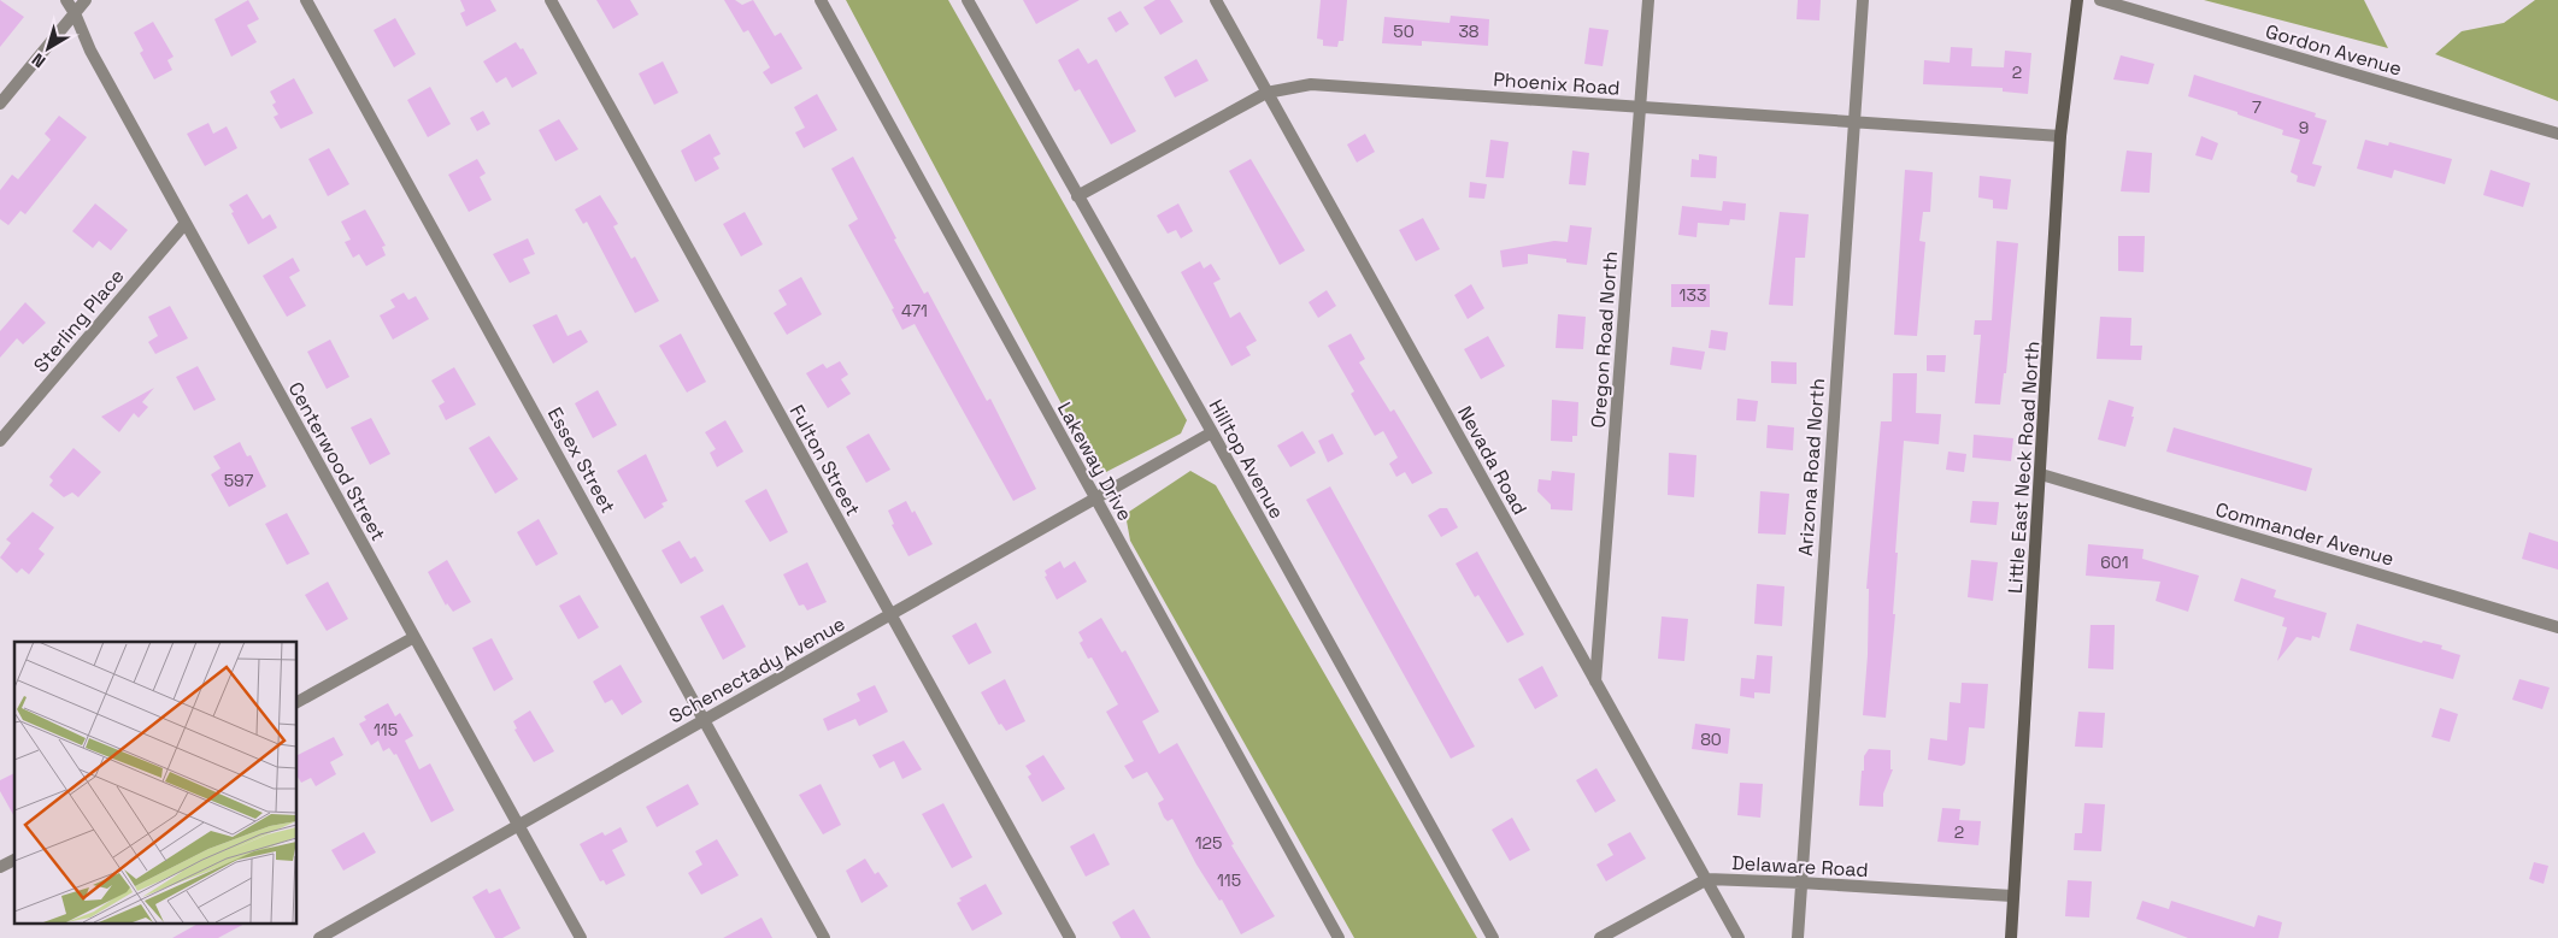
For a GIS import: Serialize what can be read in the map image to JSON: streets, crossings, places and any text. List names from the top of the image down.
{
  "streets": {
    "main road": ["Little East Neck Road North"],
    "street": [
      "Gordon Avenue",
      "Phoenix Road",
      "Sterling Place",
      "Oregon Road North",
      "Hilltop Avenue",
      "Essex Street",
      "Fulton Street",
      "Nevada Road",
      "Centerwood Street",
      "Lakeway Drive",
      "Arizona Road North",
      "Commander Avenue",
      "Schenectady Avenue",
      "Delaware Road"
    ]
  },
  "crossings": [
    ["Phoenix Road", "Oregon Road North"],
    ["Phoenix Road", "Hilltop Avenue"],
    ["Phoenix Road", "Nevada Road"],
    ["Phoenix Road", "Arizona Road North"],
    ["Phoenix Road", "Little East Neck Road North"],
    ["Sterling Place", "Centerwood Street"],
    ["Oregon Road North", "Nevada Road"],
    ["Hilltop Avenue", "Schenectady Avenue"],
    ["Essex Street", "Schenectady Avenue"],
    ["Fulton Street", "Schenectady Avenue"],
    ["Nevada Road", "Delaware Road"],
    ["Centerwood Street", "Schenectady Avenue"],
    ["Lakeway Drive", "Schenectady Avenue"],
    ["Arizona Road North", "Delaware Road"],
    ["Little East Neck Road North", "Commander Avenue"],
    ["Little East Neck Road North", "Delaware Road"]
  ],
  "house_numbers": [
    "50",
    "38",
    "2",
    "7",
    "9",
    "133",
    "471",
    "597",
    "601",
    "115",
    "80",
    "2",
    "125",
    "115"
  ],
  "north": "bottom left"
}
